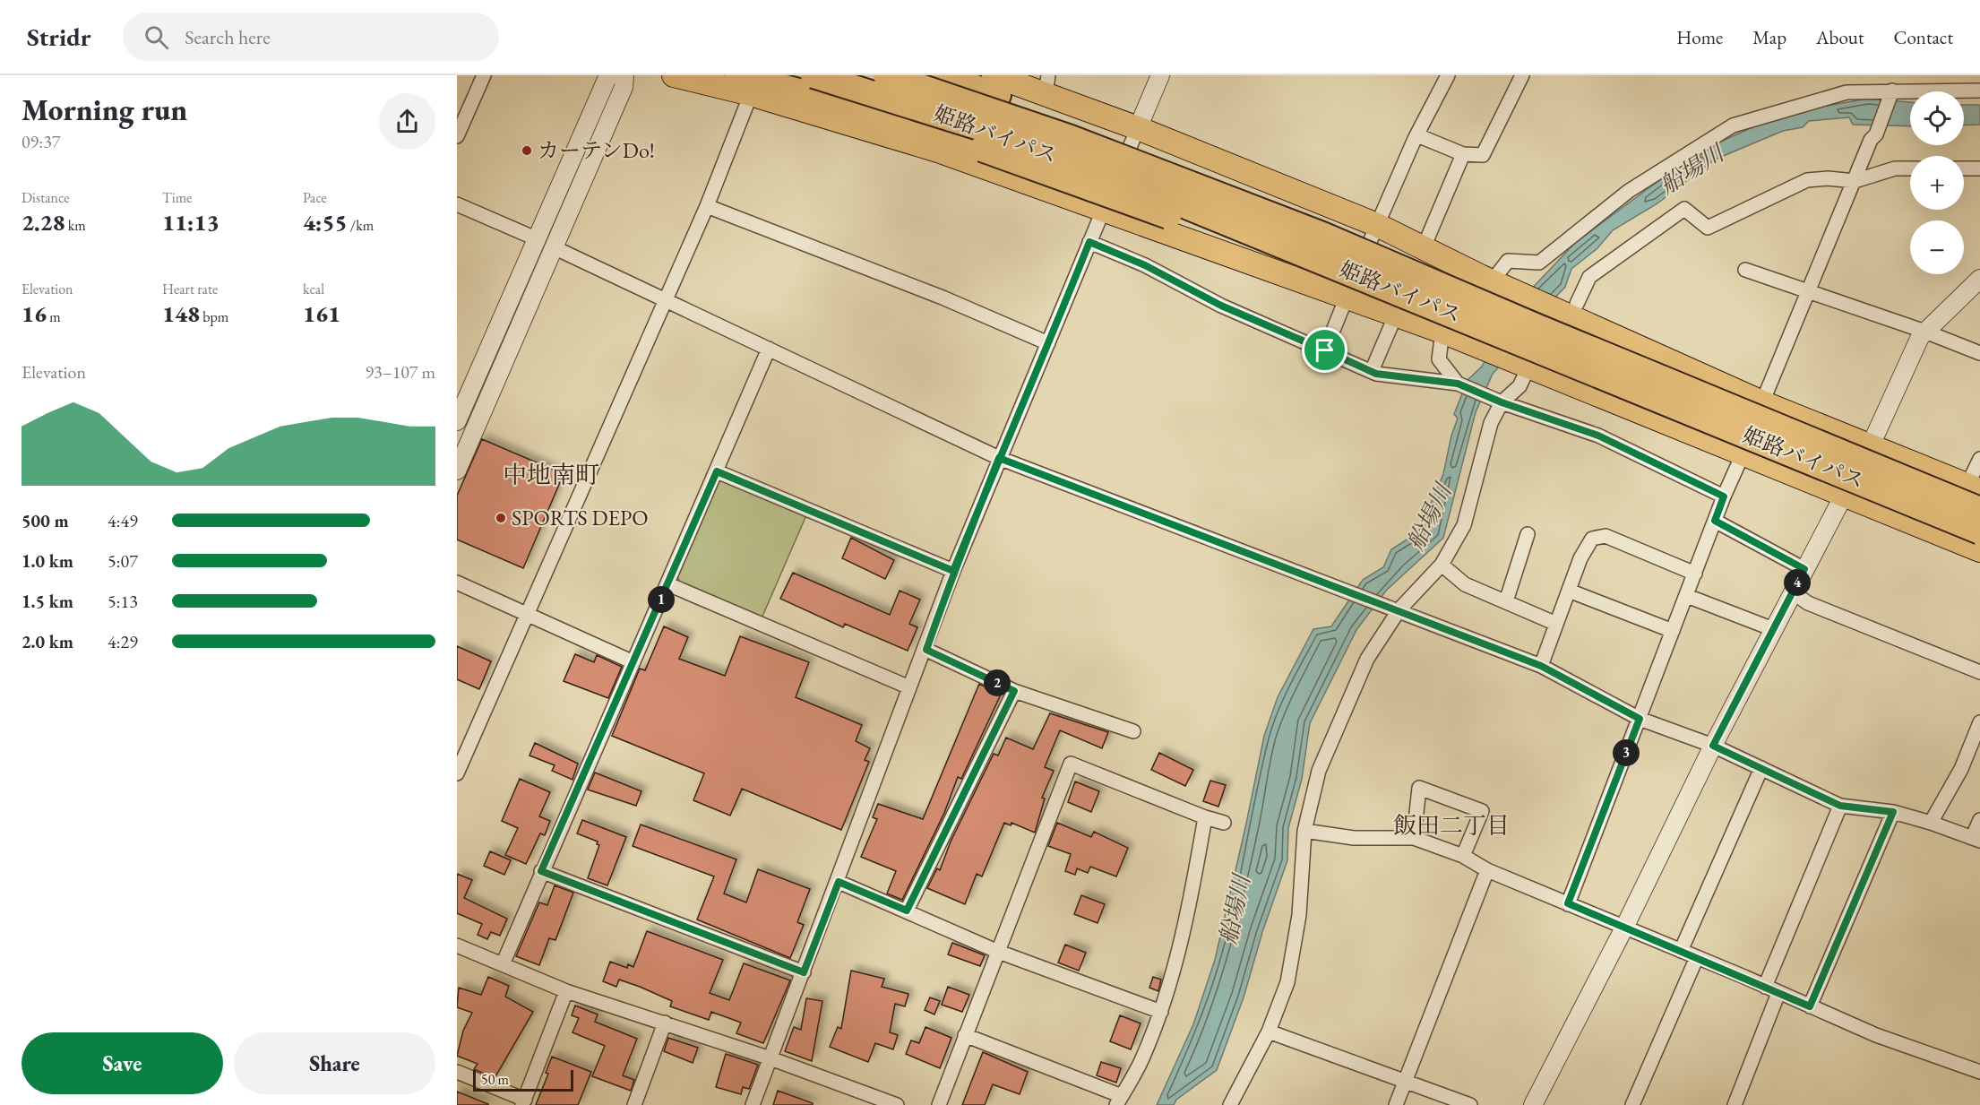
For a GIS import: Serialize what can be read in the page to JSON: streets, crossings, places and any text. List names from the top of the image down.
{
  "streets": {
    "highway": ["姫路バイパス"]
  },
  "districts": ["中地南町", "飯田二丁目"],
  "water": ["船場川"],
  "places": ["カーテンDo!", "SPORTS DEPO"],
  "scale_bar": "50 m",
  "page": {
    "header": "Stridr",
    "search": "Search here",
    "nav": [
      "Home",
      "Map",
      "About",
      "Contact"
    ],
    "heading": ["Morning run", "09:37"],
    "map_buttons": ["+", "−"],
    "stats": [
      ["Distance", "2.28 km"],
      ["Time", "11:13"],
      ["Pace", "4:55 /km"],
      ["Elevation", "16 m"],
      ["Heart rate", "148 bpm"],
      ["kcal", "161"]
    ],
    "chart": ["Elevation", "93–107 m"],
    "list": [
      {
        "name": "500 m",
        "note": "4:49"
      },
      {
        "name": "1.0 km",
        "note": "5:07"
      },
      {
        "name": "1.5 km",
        "note": "5:13"
      },
      {
        "name": "2.0 km",
        "note": "4:29"
      }
    ],
    "pins": [
      "4",
      "1",
      "2",
      "3"
    ],
    "buttons": ["Save", "Share"],
    "scale": "50 m"
  }
}
